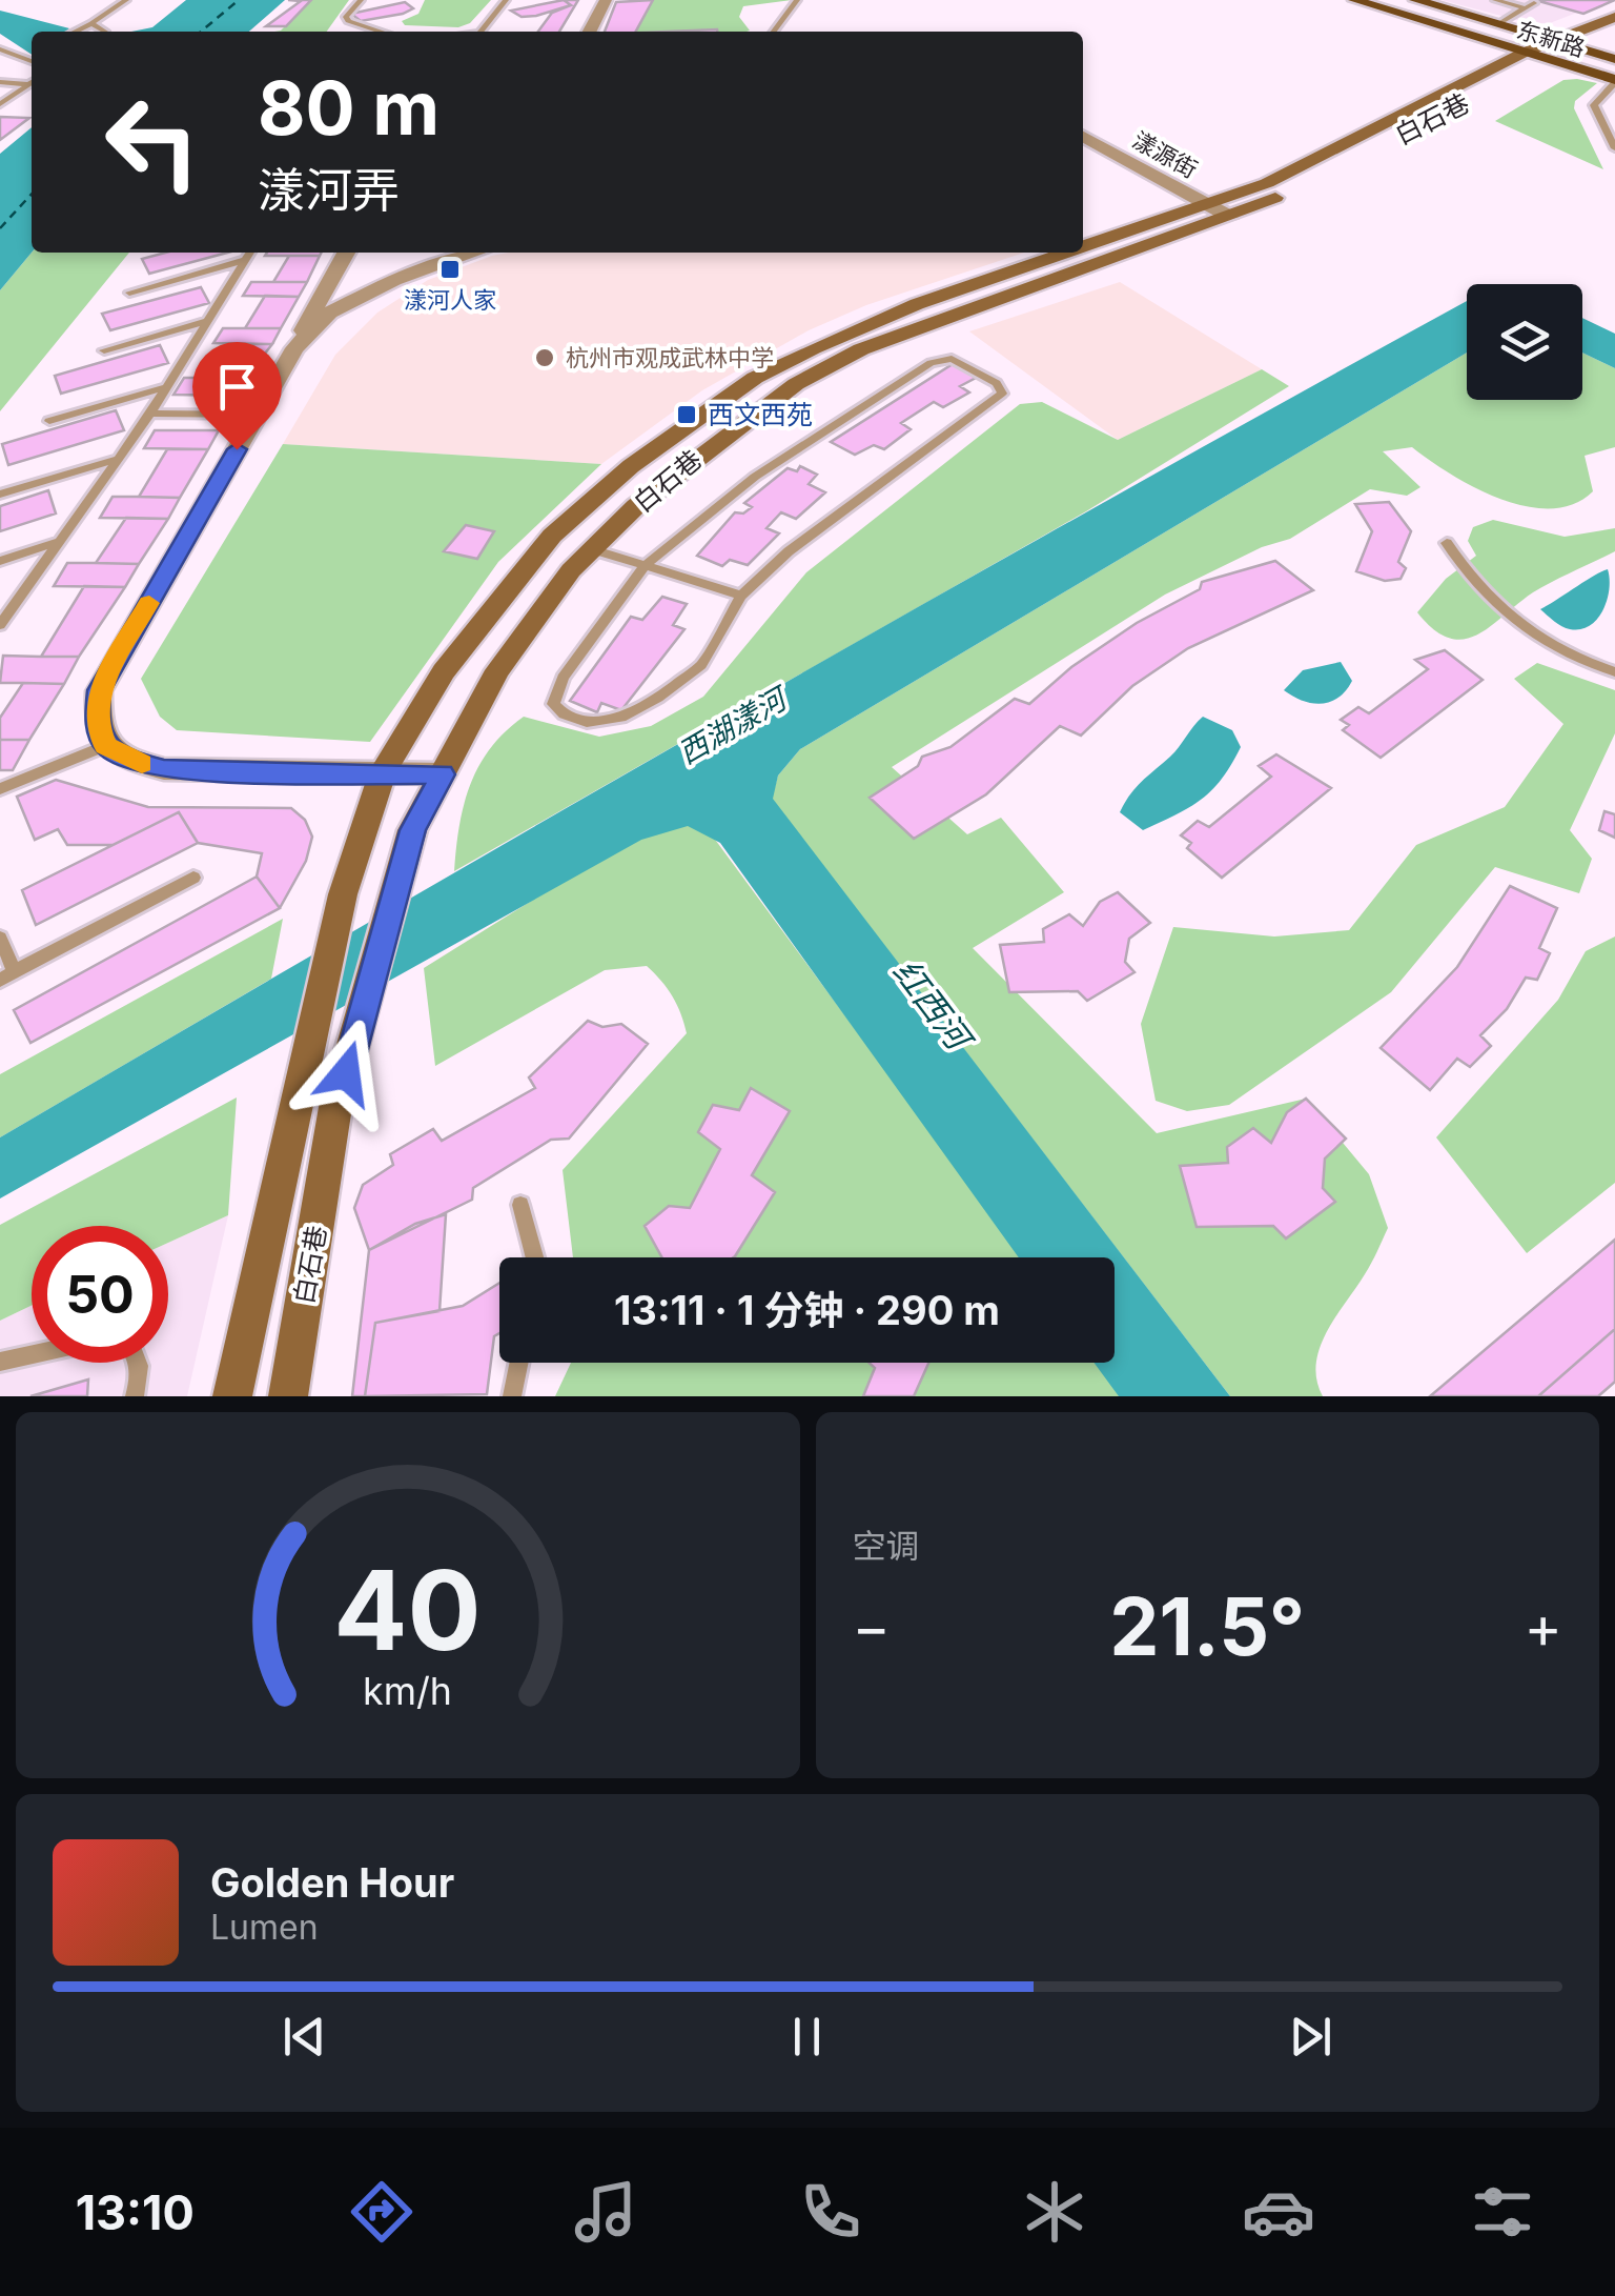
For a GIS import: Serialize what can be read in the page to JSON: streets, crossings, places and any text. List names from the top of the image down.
{
  "streets": {
    "main road": ["东新路", "白石巷"],
    "street": ["漾源街"]
  },
  "crossings": [
    ["东新路", "白石巷"],
    ["白石巷", "漾源街"]
  ],
  "water": ["西湖漾河", "红西河"],
  "places": {
    "transit": ["漾河人家", "西文西苑"],
    "other": ["杭州市观成武林中学"]
  },
  "page": {
    "turn": ["80 m", "漾河弄"],
    "limit": "50",
    "trip": "13:11 · 1 分钟 · 290 m",
    "tile": "空调",
    "heat": ["−", "21.5°", "+"],
    "song": ["Golden Hour", "Lumen"],
    "tabs": "13:10",
    "gauge": ["40", "km/h"]
  }
}
